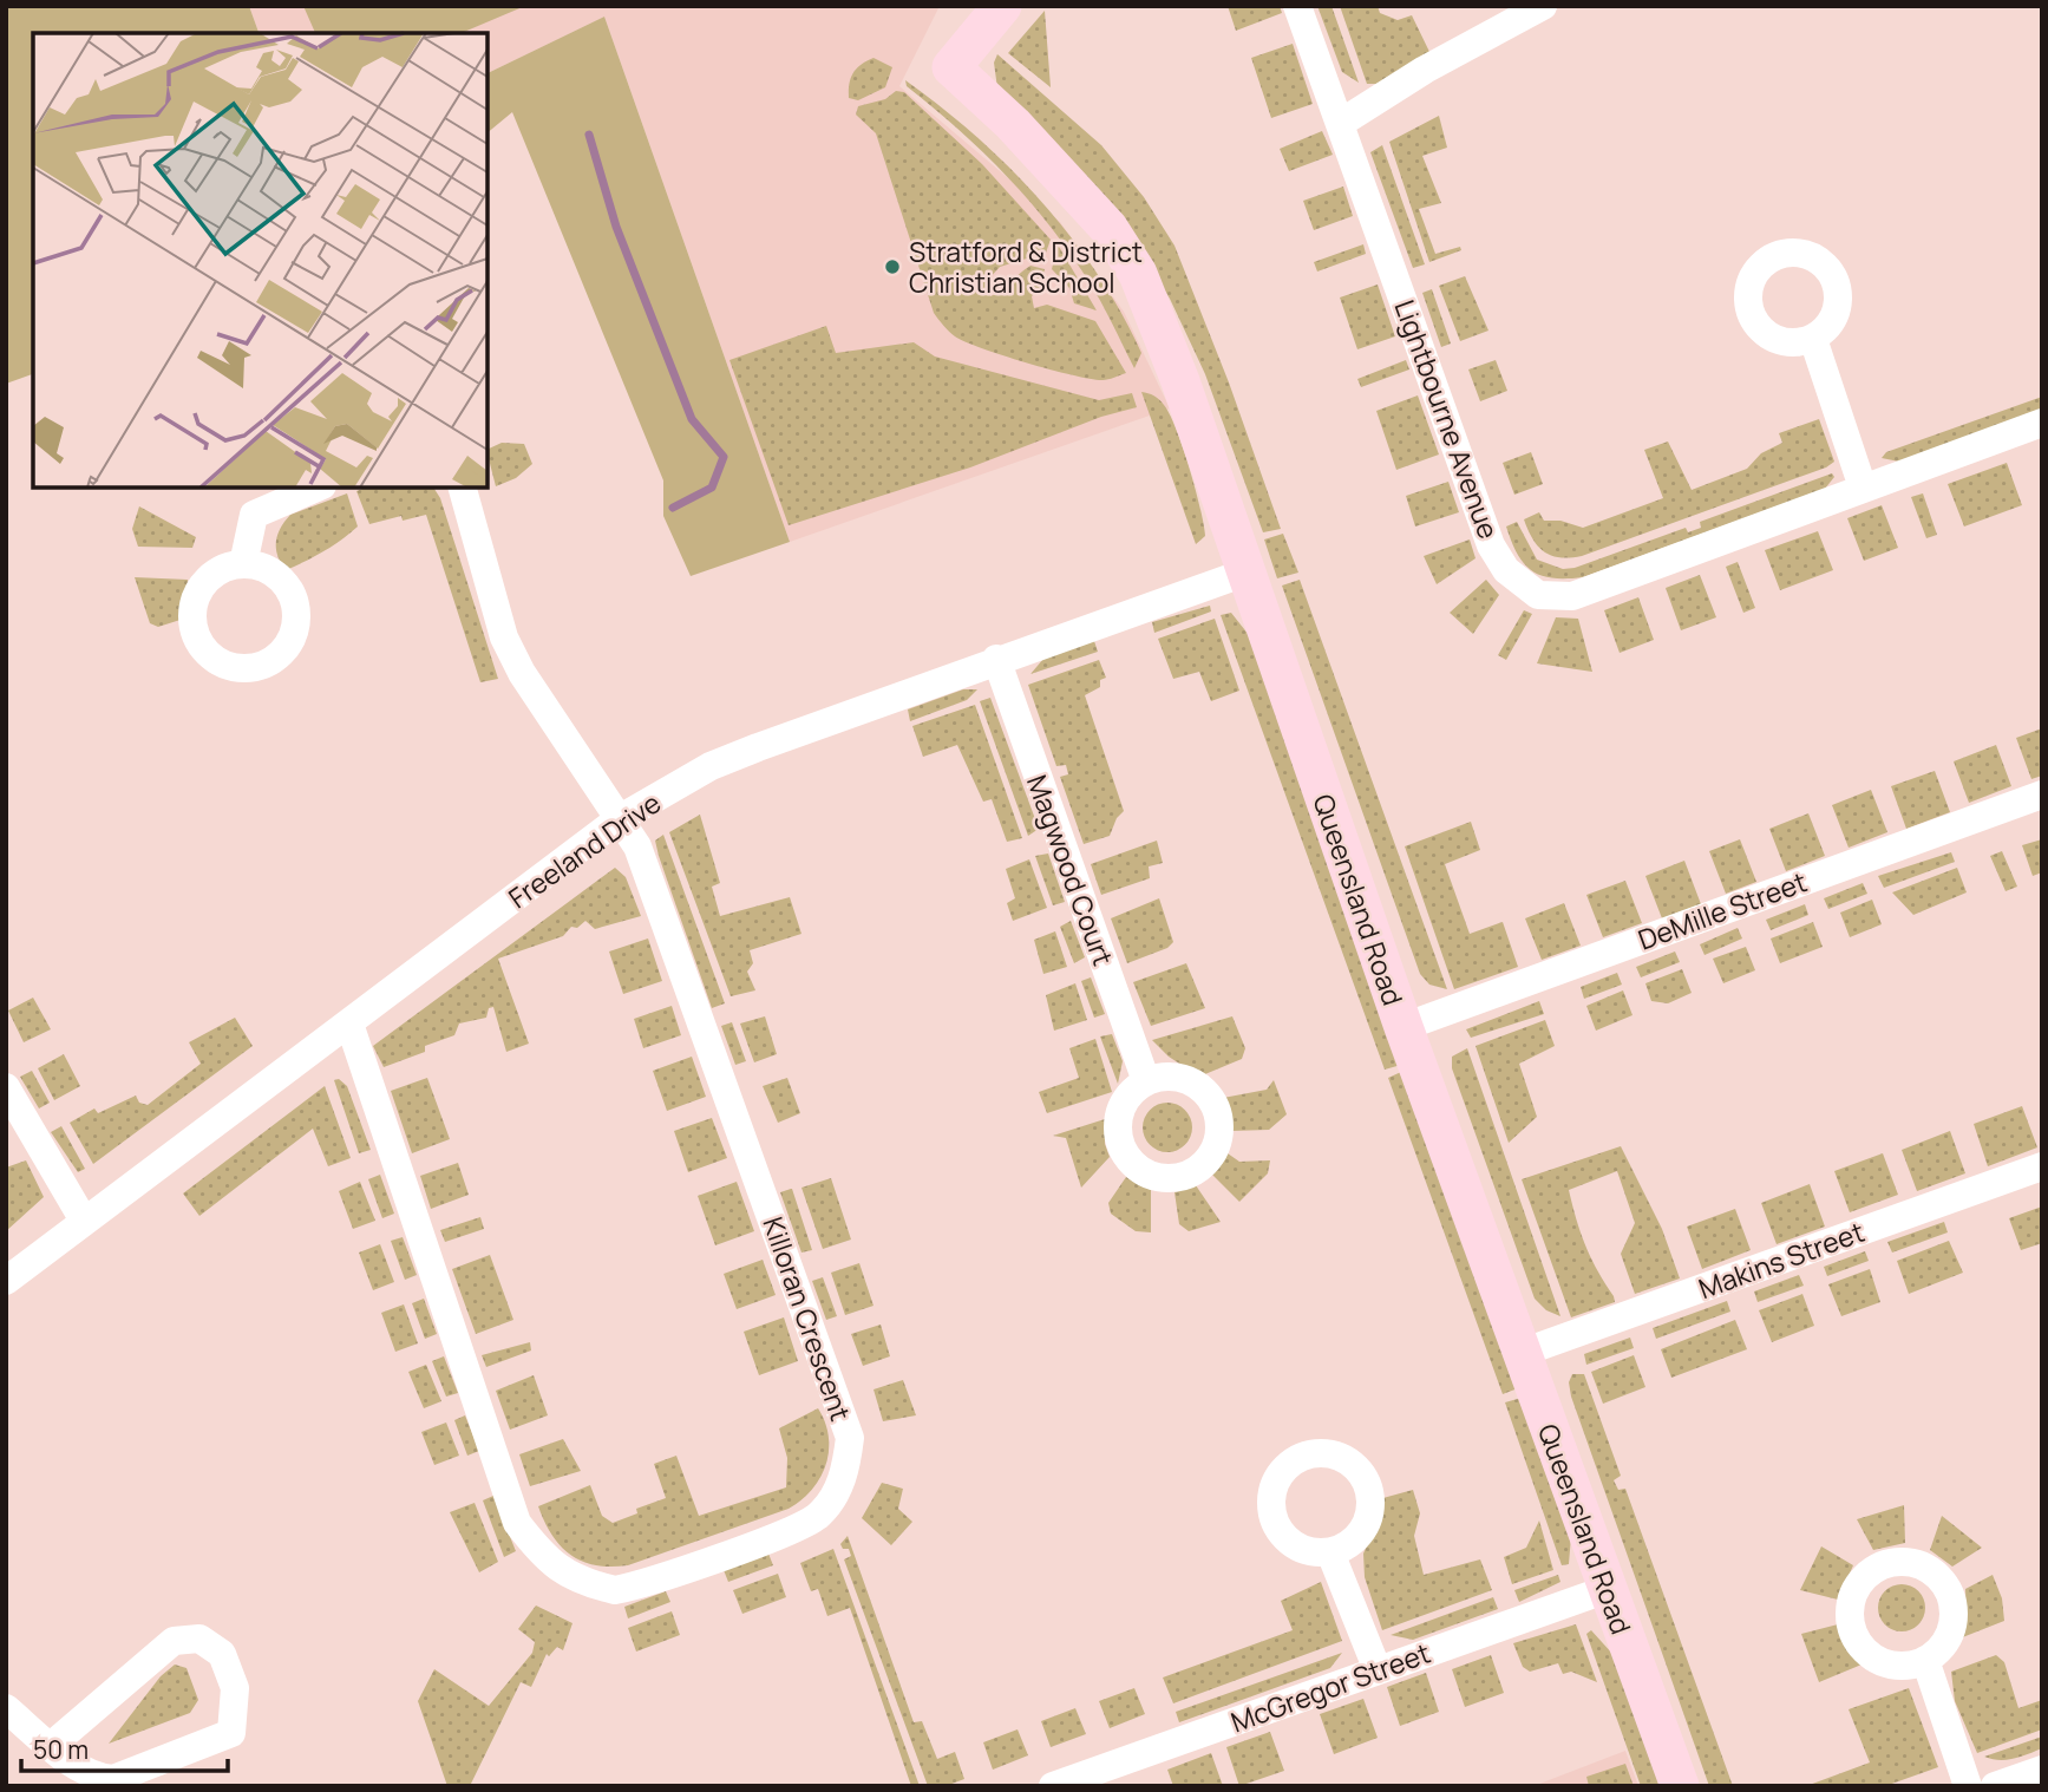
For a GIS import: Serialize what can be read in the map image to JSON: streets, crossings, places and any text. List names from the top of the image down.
{
  "streets": {
    "street": [
      "Lightbourne Avenue",
      "Freeland Drive",
      "Magwood Court",
      "Queensland Road",
      "DeMille Street",
      "Makins Street",
      "Killoran Crescent",
      "McGregor Street"
    ]
  },
  "crossings": [
    ["Freeland Drive", "Magwood Court"],
    ["Freeland Drive", "Queensland Road"],
    ["Freeland Drive", "Killoran Crescent"],
    ["Queensland Road", "DeMille Street"],
    ["Queensland Road", "Makins Street"],
    ["Queensland Road", "McGregor Street"]
  ],
  "places": ["Stratford & District Christian School"],
  "scale_bar": "50 m"
}
